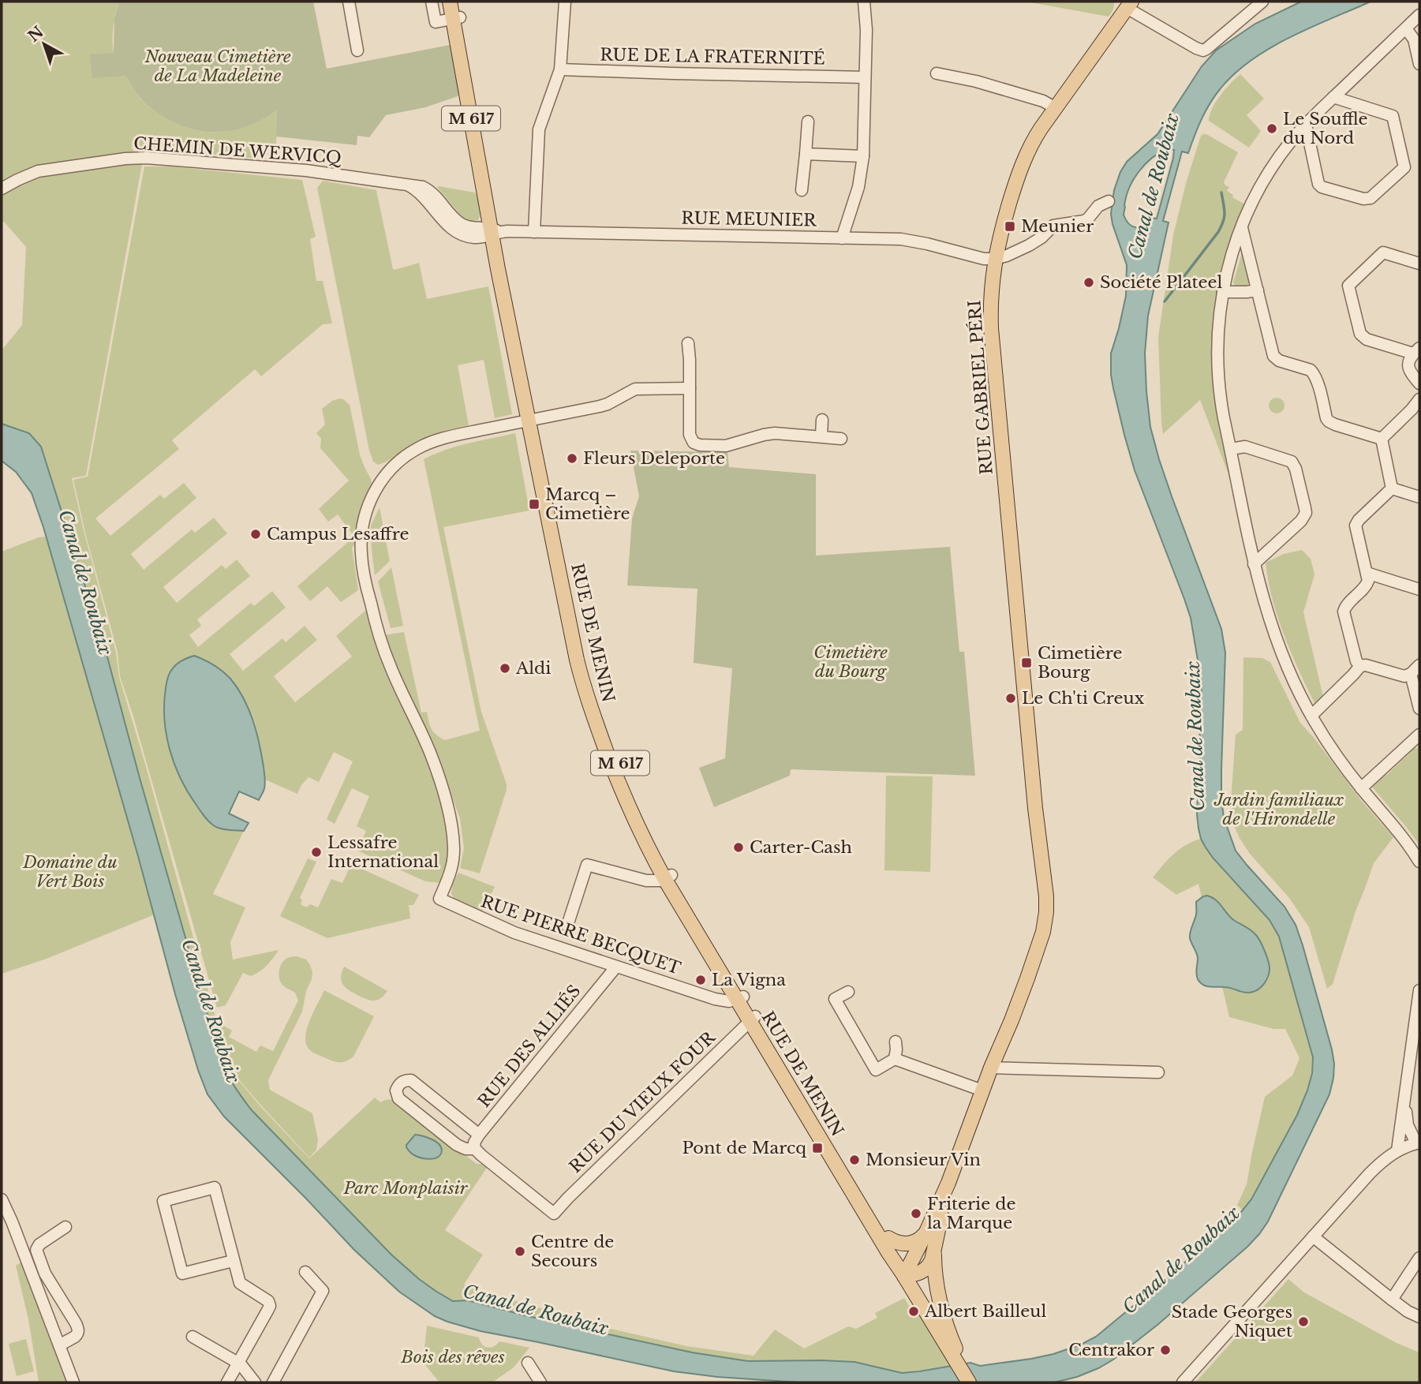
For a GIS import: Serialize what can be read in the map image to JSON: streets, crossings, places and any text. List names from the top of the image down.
{
  "streets": {
    "main road": ["M 617", "RUE GABRIEL PÉRI", "RUE DE MENIN"],
    "street": [
      "RUE DE LA FRATERNITÉ",
      "CHEMIN DE WERVICQ",
      "RUE MEUNIER",
      "RUE PIERRE BECQUET",
      "RUE DES ALLIÉS",
      "RUE DU VIEUX FOUR"
    ]
  },
  "crossings": [
    ["M 617", "RUE GABRIEL PÉRI"],
    ["M 617", "RUE DE MENIN"],
    ["CHEMIN DE WERVICQ", "RUE MEUNIER"],
    ["CHEMIN DE WERVICQ", "RUE DE MENIN"],
    ["RUE MEUNIER", "RUE GABRIEL PÉRI"],
    ["RUE MEUNIER", "RUE DE MENIN"],
    ["RUE GABRIEL PÉRI", "RUE DE MENIN"],
    ["RUE DE MENIN", "RUE PIERRE BECQUET"],
    ["RUE DE MENIN", "RUE DU VIEUX FOUR"],
    ["RUE PIERRE BECQUET", "RUE DES ALLIÉS"],
    ["RUE DES ALLIÉS", "RUE DU VIEUX FOUR"]
  ],
  "water": ["Canal de Roubaix"],
  "parks": [
    "Nouveau Cimetière de La Madeleine",
    "Cimetière du Bourg",
    "Jardin familiaux de l'Hirondelle",
    "Domaine du Vert Bois",
    "Parc Monplaisir",
    "Bois des rêves"
  ],
  "places": {
    "other": [
      "Le Souffle du Nord",
      "Société Plateel",
      "Fleurs Deleporte",
      "Campus Lesaffre",
      "Aldi",
      "Le Ch'ti Creux",
      "Carter-Cash",
      "Lessafre International",
      "La Vigna",
      "Monsieur Vin",
      "Friterie de la Marque",
      "Centre de Secours",
      "Albert Bailleul",
      "Stade Georges Niquet",
      "Centrakor"
    ],
    "transit": [
      "Meunier",
      "Marcq – Cimetière",
      "Cimetière Bourg",
      "Pont de Marcq"
    ]
  },
  "north": "top left"
}
